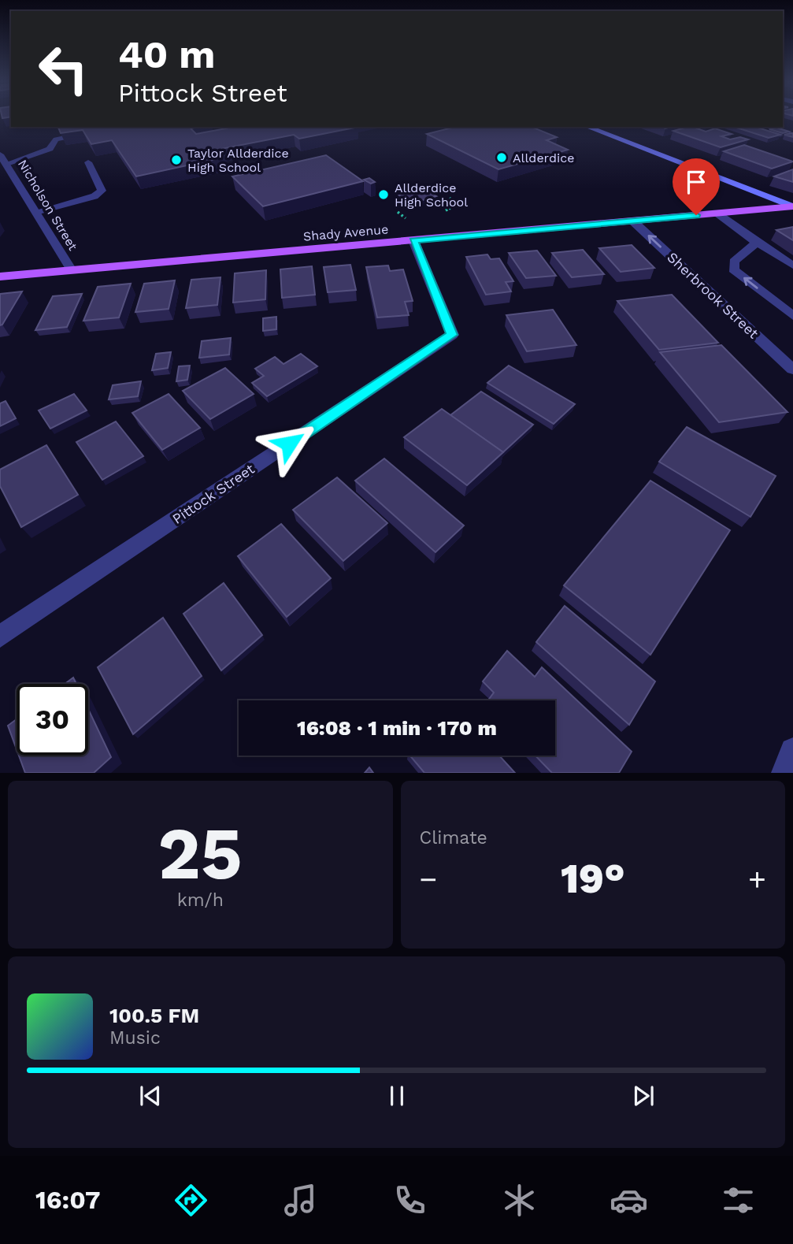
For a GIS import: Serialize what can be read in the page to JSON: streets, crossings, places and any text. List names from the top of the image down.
{
  "streets": {
    "main road": ["Shady Avenue"],
    "street": ["Nicholson Street", "Sherbrook Street", "Pittock Street"]
  },
  "crossings": [
    ["Nicholson Street", "Shady Avenue"],
    ["Shady Avenue", "Sherbrook Street"],
    ["Shady Avenue", "Pittock Street"]
  ],
  "places": ["Allderdice", "Taylor Allderdice High School", "Allderdice High School"],
  "page": {
    "turn": ["40 m", "Pittock Street"],
    "limit": "30",
    "trip": "16:08 · 1 min · 170 m",
    "tile": [
      ["25", "km/h"],
      "Climate"
    ],
    "heat": ["−", "19°", "+"],
    "song": ["100.5 FM", "Music"],
    "tabs": "16:07"
  }
}
